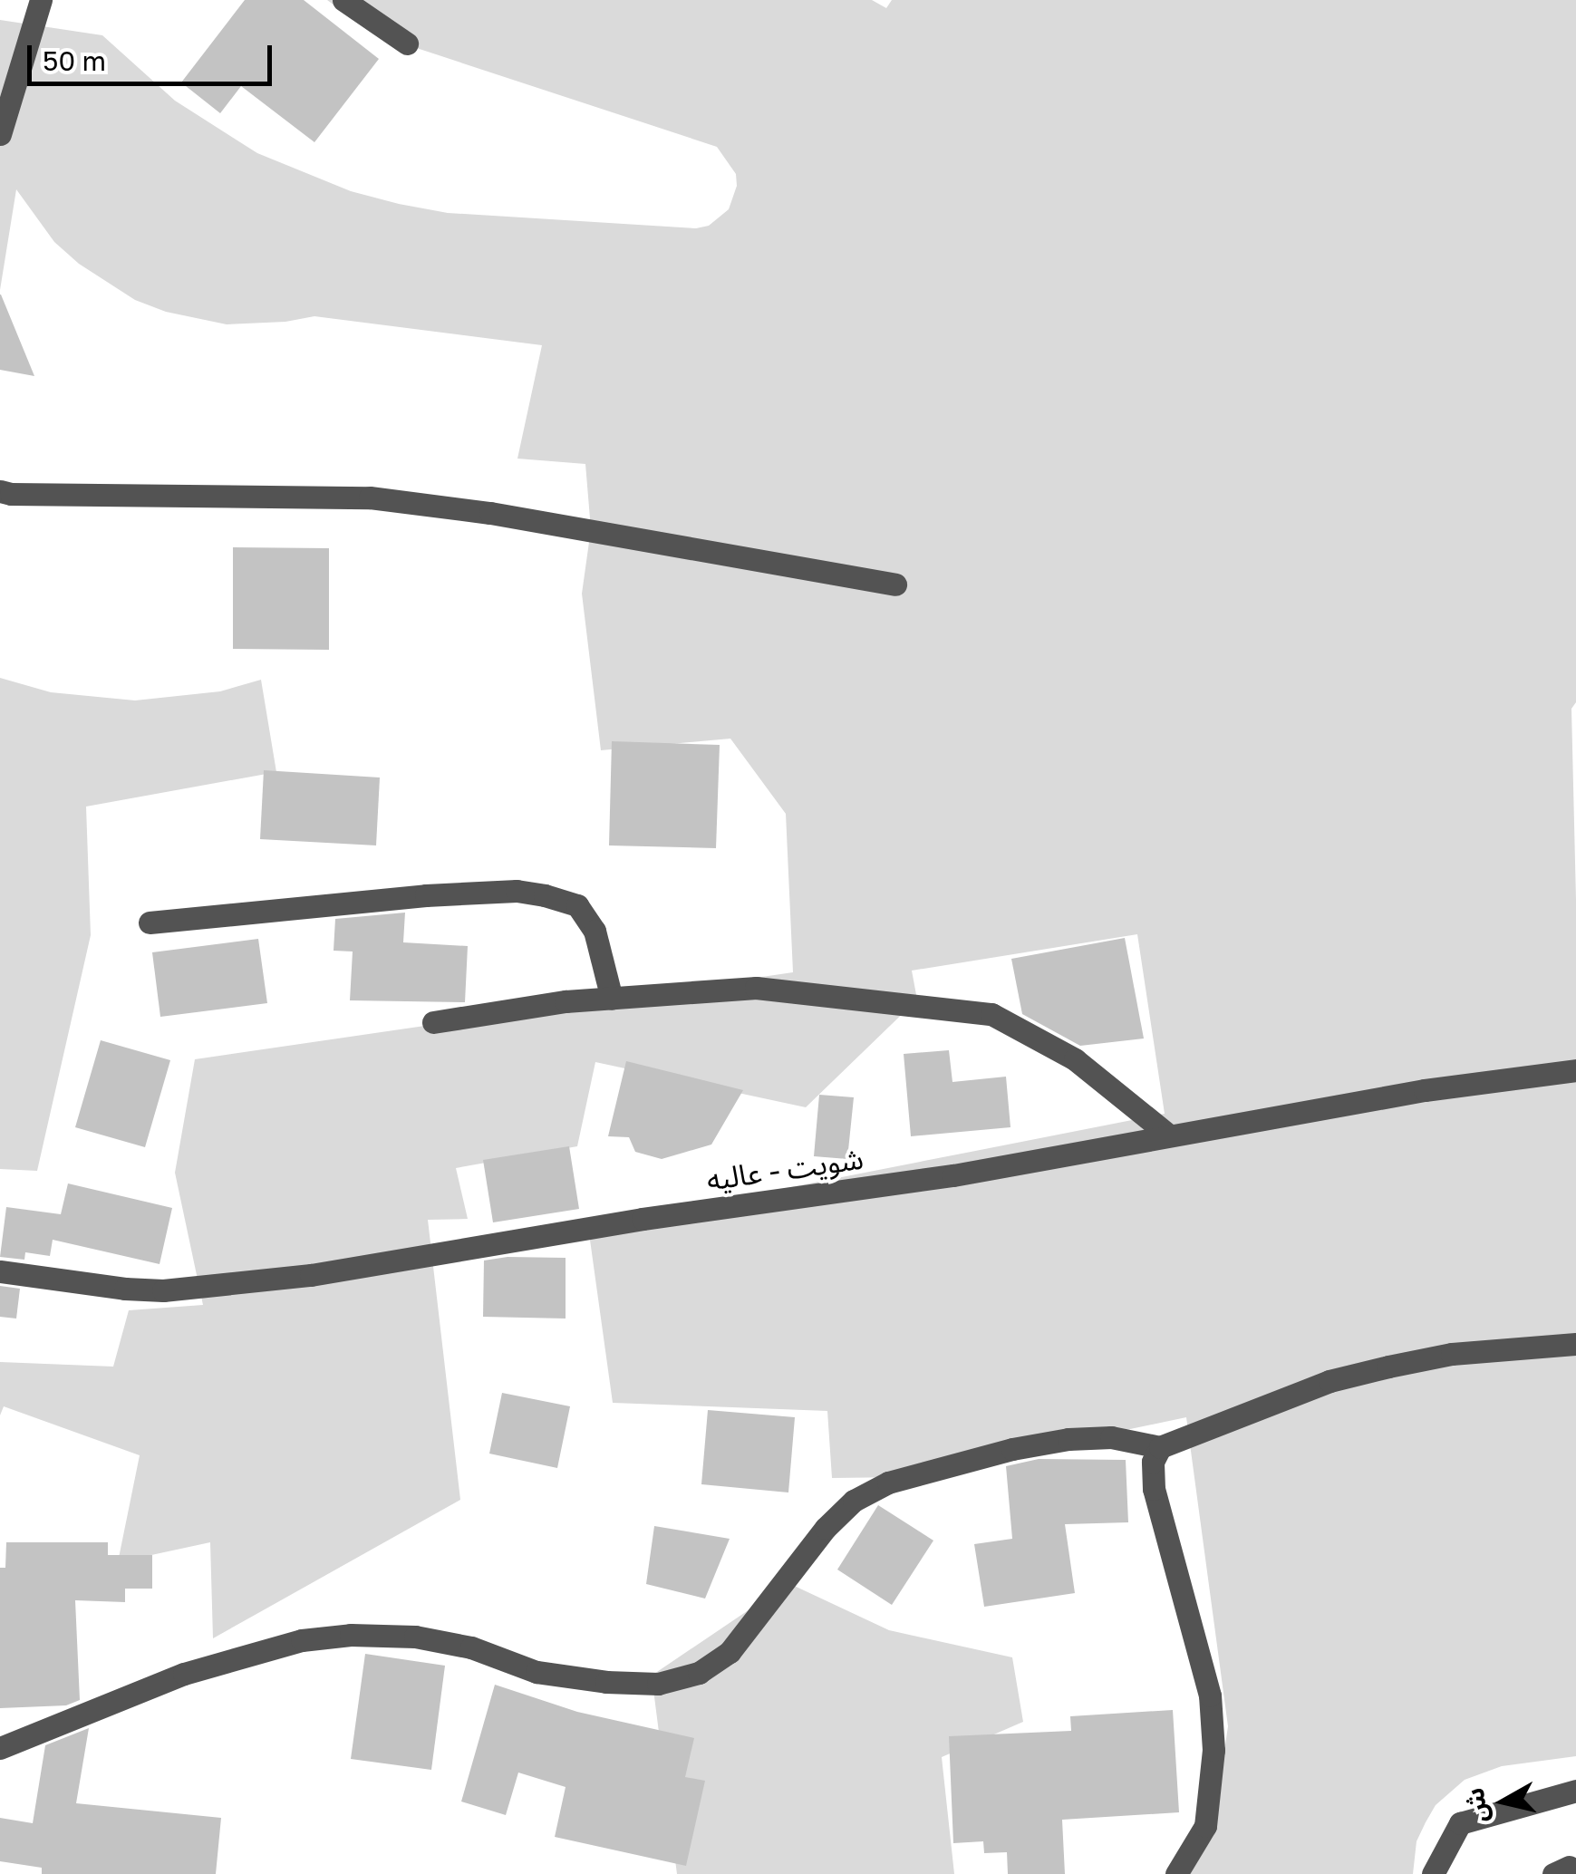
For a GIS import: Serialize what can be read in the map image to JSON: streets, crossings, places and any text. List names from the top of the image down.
{
  "streets": {
    "street": ["شويت - عاليه"]
  },
  "scale_bar": "50 m",
  "north": "left"
}
